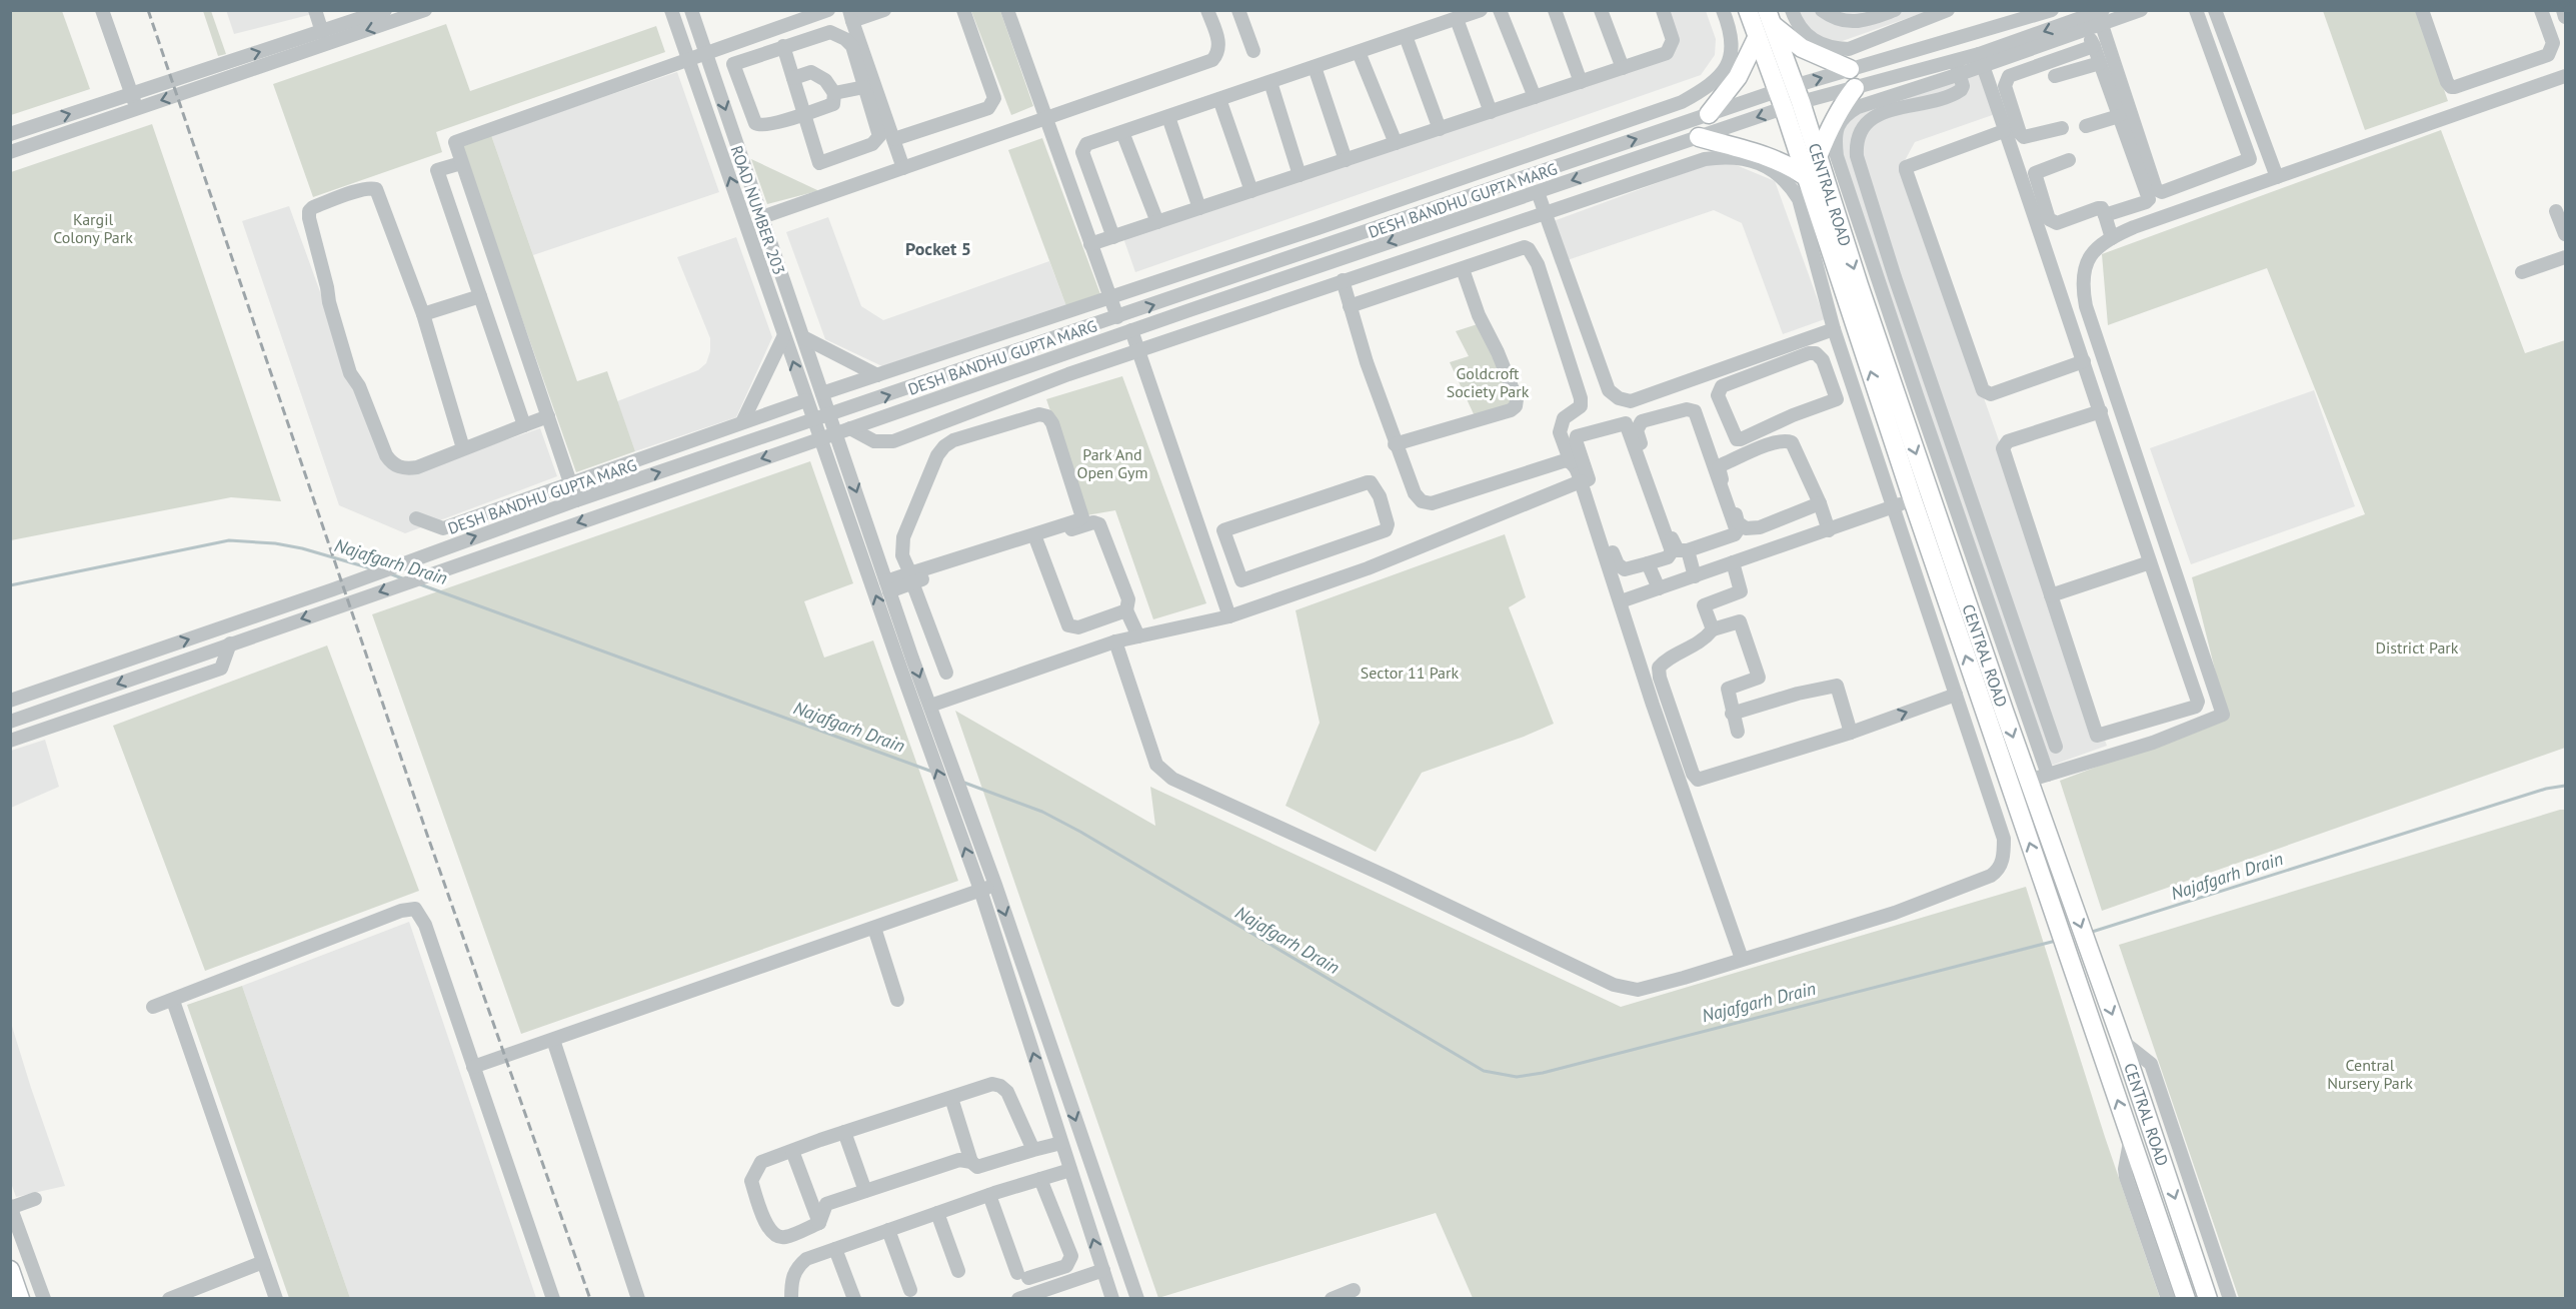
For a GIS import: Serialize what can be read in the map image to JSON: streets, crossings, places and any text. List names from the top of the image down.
{
  "streets": {
    "main road": ["CENTRAL ROAD"],
    "street": ["DESH BANDHU GUPTA MARG", "ROAD NUMBER 203"]
  },
  "crossings": [
    ["CENTRAL ROAD", "DESH BANDHU GUPTA MARG"],
    ["DESH BANDHU GUPTA MARG", "ROAD NUMBER 203"]
  ],
  "districts": ["Pocket 5"],
  "water": ["Najafgarh Drain"],
  "parks": [
    "Kargil Colony Park",
    "Goldcroft Society Park",
    "Park And Open Gym",
    "District Park",
    "Sector 11 Park",
    "Central Nursery Park"
  ]
}
